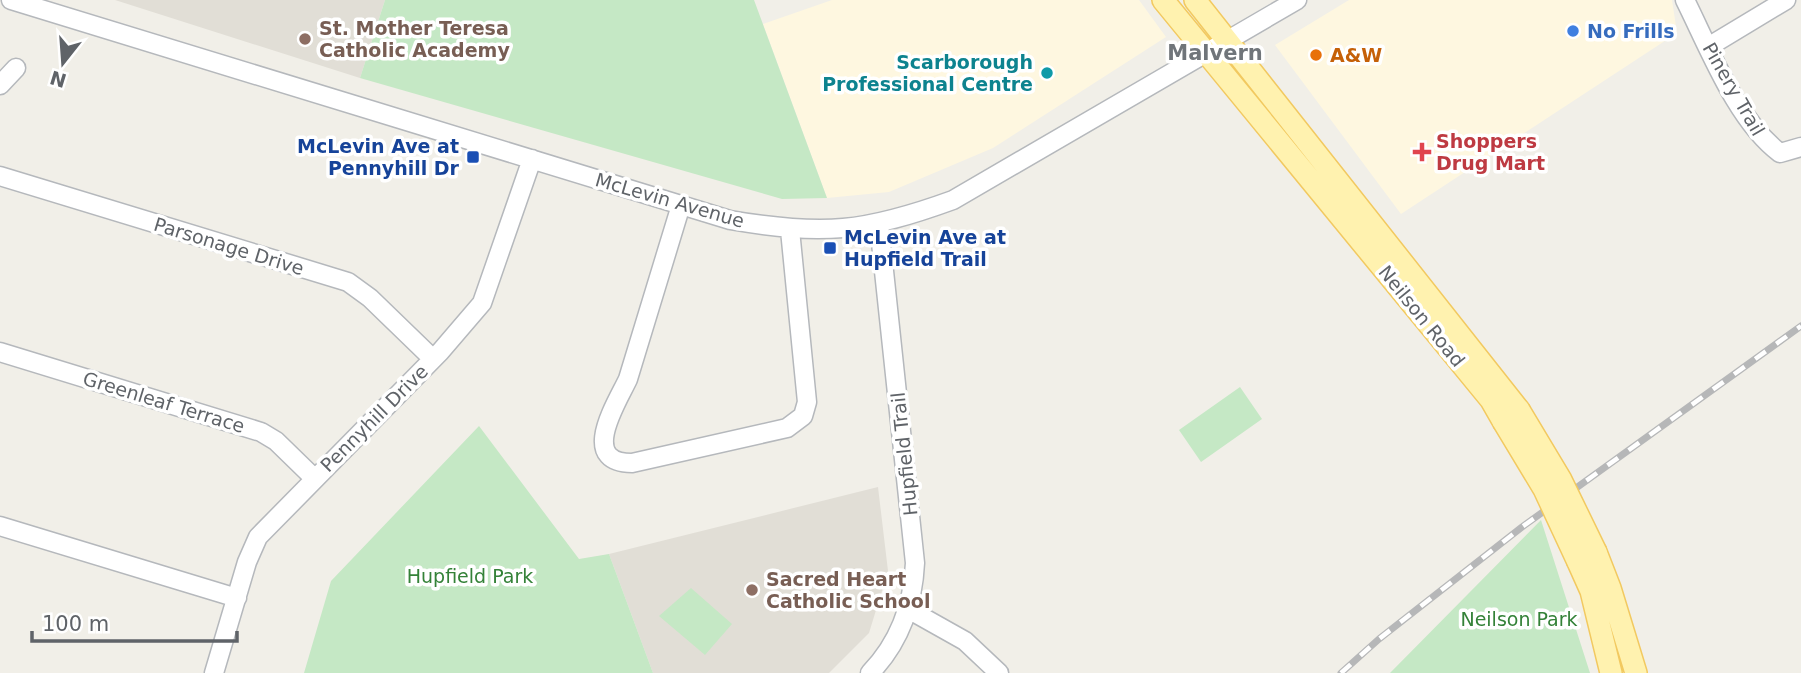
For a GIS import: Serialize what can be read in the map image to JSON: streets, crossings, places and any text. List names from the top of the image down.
{
  "streets": {
    "main road": ["Neilson Road"],
    "street": [
      "Pinery Trail",
      "McLevin Avenue",
      "Parsonage Drive",
      "Greenleaf Terrace",
      "Pennyhill Drive",
      "Hupfield Trail"
    ]
  },
  "crossings": [
    ["McLevin Avenue", "Neilson Road"],
    ["McLevin Avenue", "Pennyhill Drive"],
    ["McLevin Avenue", "Hupfield Trail"],
    ["Parsonage Drive", "Pennyhill Drive"],
    ["Greenleaf Terrace", "Pennyhill Drive"]
  ],
  "districts": ["Malvern"],
  "parks": ["Hupfield Park", "Neilson Park"],
  "places": {
    "other": [
      "No Frills",
      "St. Mother Teresa Catholic Academy",
      "A&W",
      "Scarborough Professional Centre",
      "Sacred Heart Catholic School"
    ],
    "health": ["Shoppers Drug Mart"],
    "transit": ["McLevin Ave at Pennyhill Dr", "McLevin Ave at Hupfield Trail"]
  },
  "scale_bar": "100 m",
  "north": "bottom"
}
